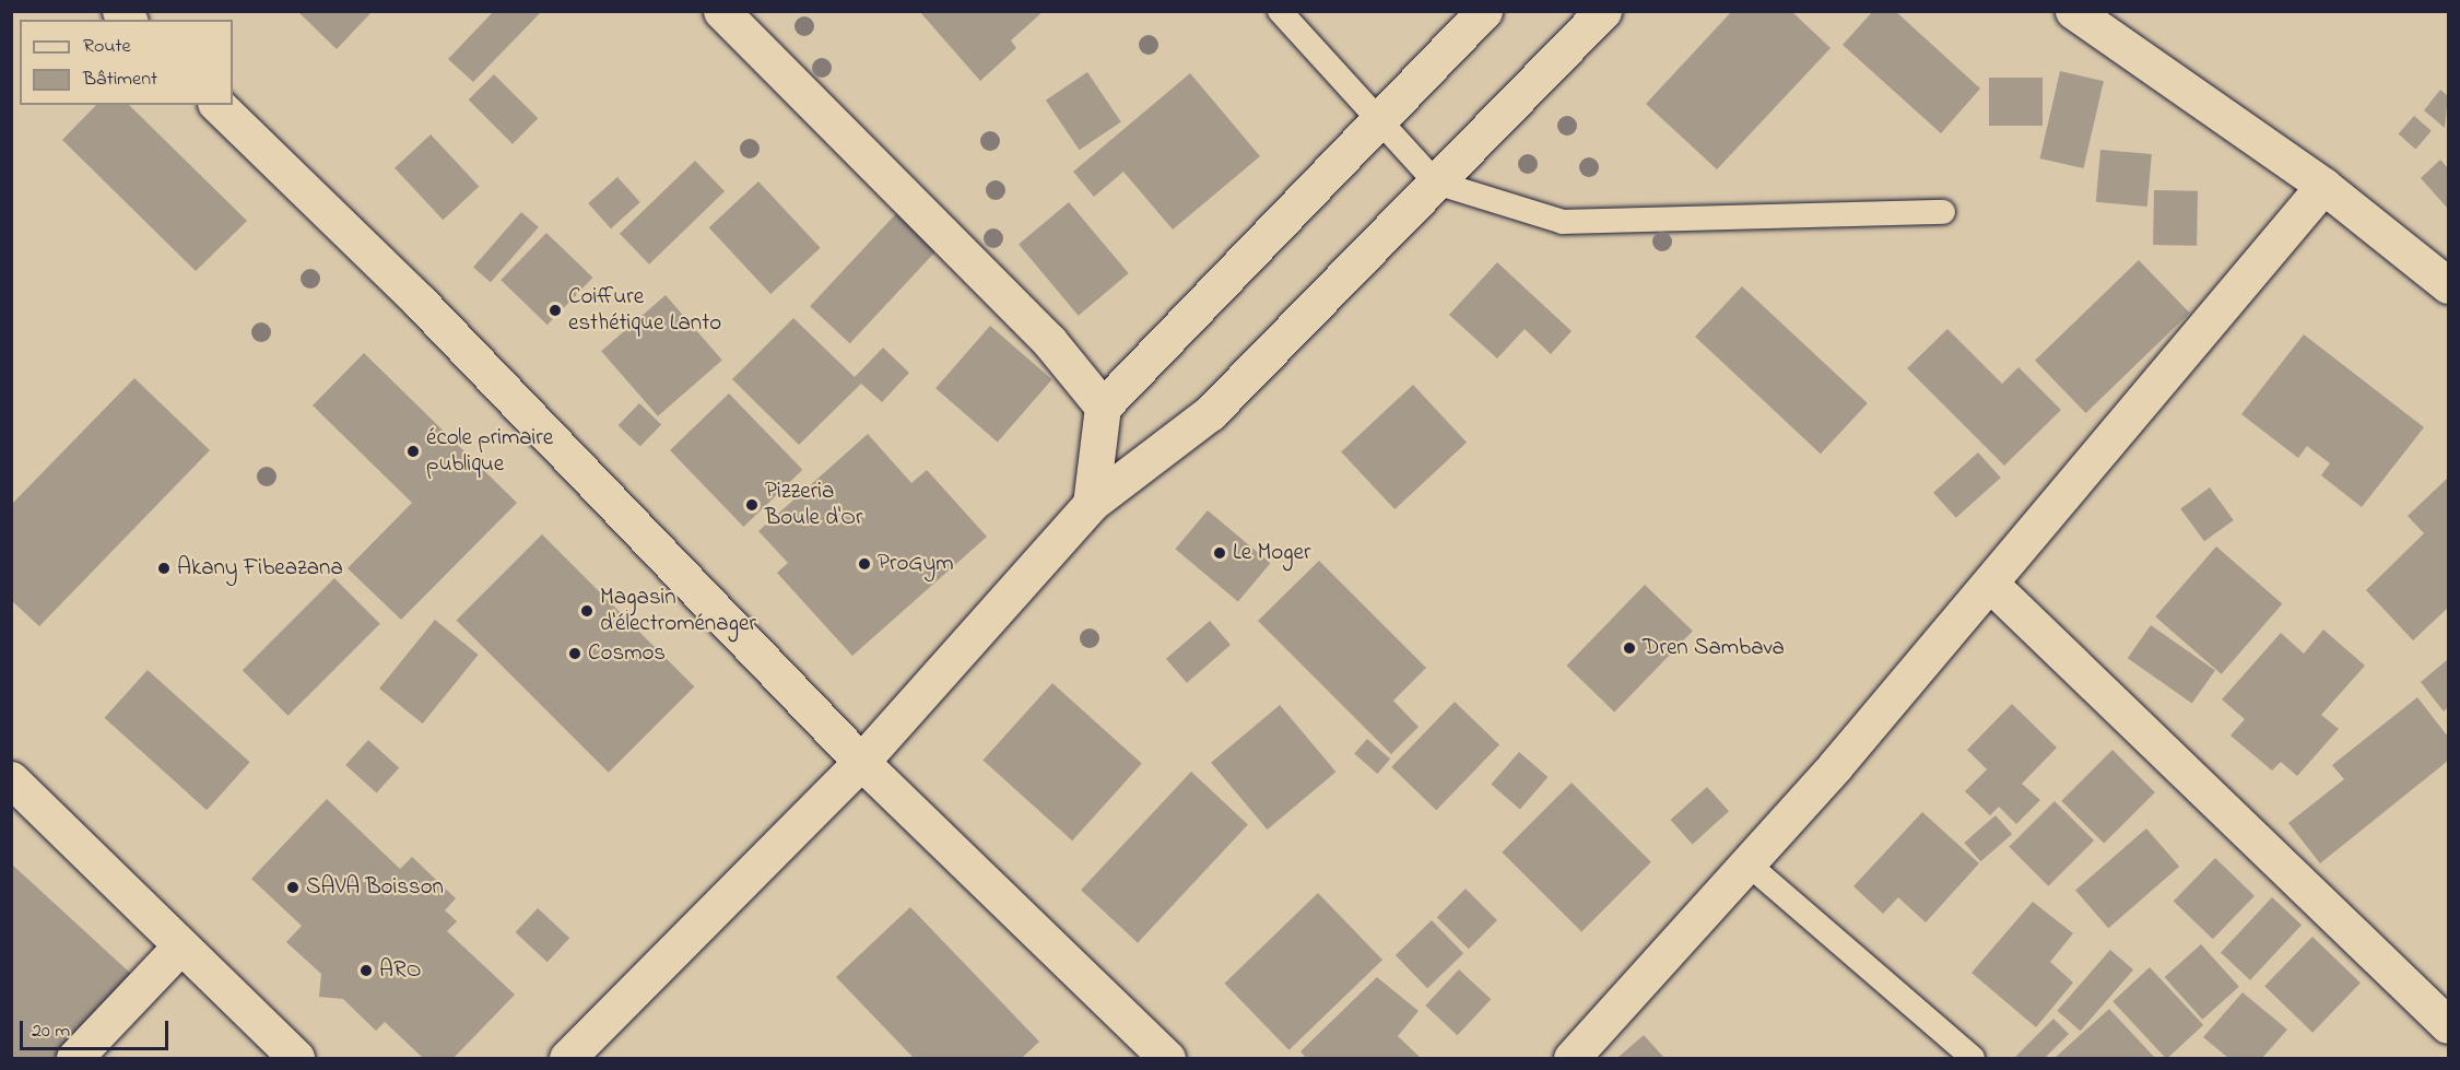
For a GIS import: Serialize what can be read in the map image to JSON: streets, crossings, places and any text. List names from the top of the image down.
{
  "places": [
    "Coiffure esthétique Lanto",
    "école primaire publique",
    "Pizzeria Boule d'Or",
    "Le Moger",
    "ProGym",
    "Akany Fibeazana",
    "Magasin d'électroménager",
    "Dren Sambava",
    "Cosmos",
    "SAVA Boisson",
    "ARO"
  ],
  "legend": ["Route", "Bâtiment"],
  "scale_bar": "20 m"
}
